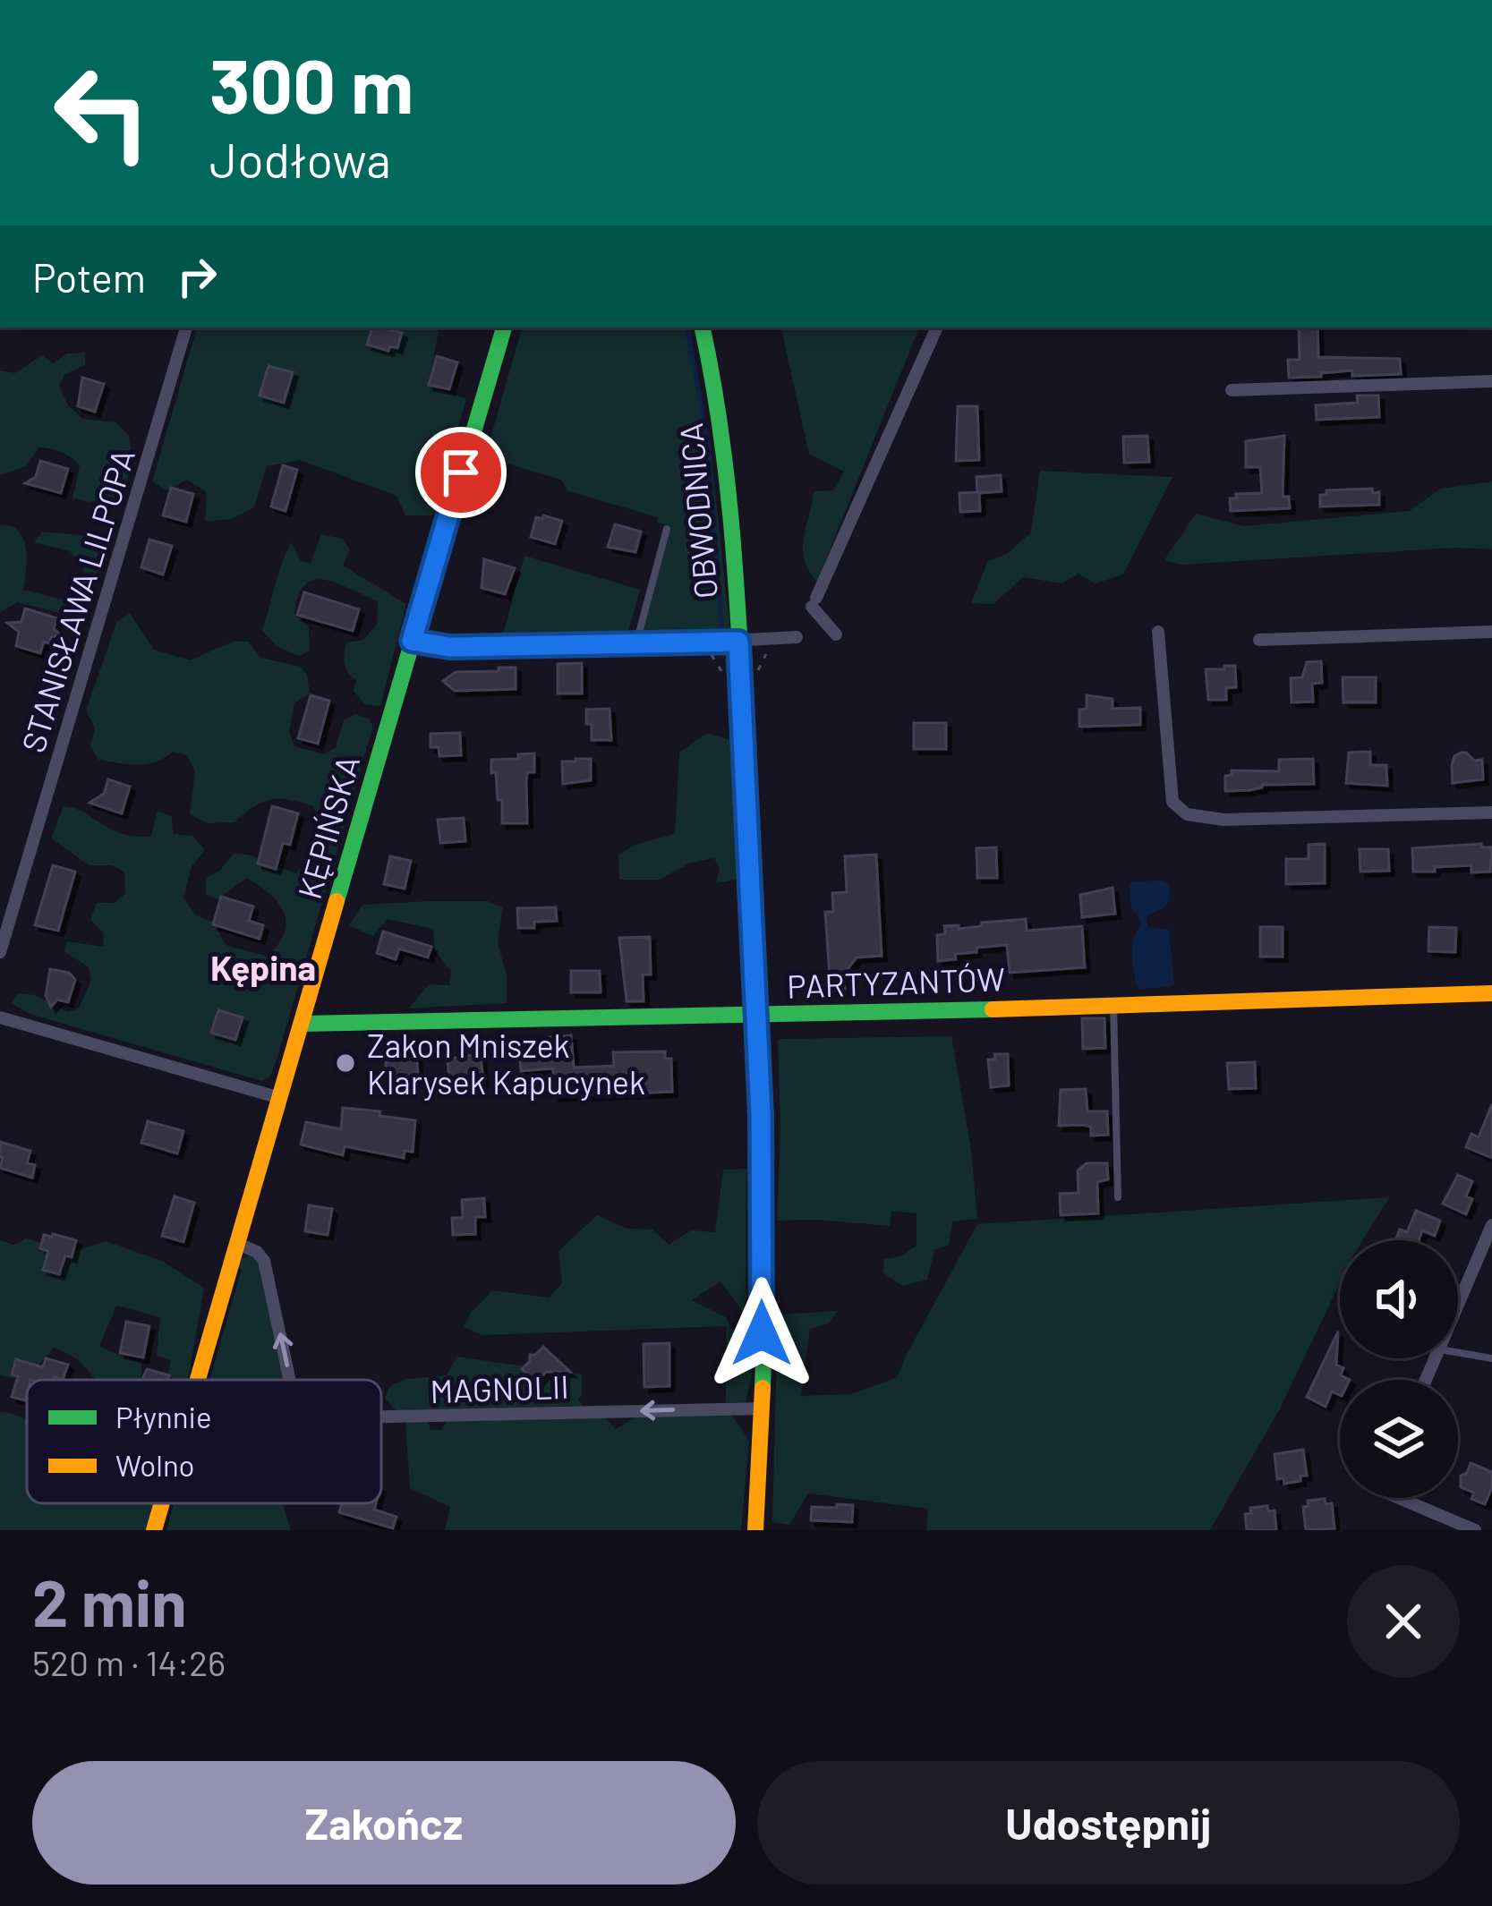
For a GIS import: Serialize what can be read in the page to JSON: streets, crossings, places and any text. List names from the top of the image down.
{
  "streets": {
    "street": [
      "OBWODNICA",
      "STANISŁAWA LILPOPA",
      "KĘPIŃSKA",
      "PARTYZANTÓW",
      "MAGNOLII"
    ]
  },
  "crossings": [
    ["OBWODNICA", "PARTYZANTÓW"],
    ["OBWODNICA", "MAGNOLII"],
    ["KĘPIŃSKA", "PARTYZANTÓW"],
    ["KĘPIŃSKA", "MAGNOLII"]
  ],
  "one_way": ["MAGNOLII"],
  "districts": ["Kępina"],
  "places": ["Zakon Mniszek Klarysek Kapucynek"],
  "legend": ["Płynnie", "Wolno"],
  "page": {
    "turn": ["300 m", "Jodłowa"],
    "then": "Potem",
    "heading": ["2 min", "520 m · 14:26"],
    "buttons": ["Zakończ", "Udostępnij"]
  }
}
